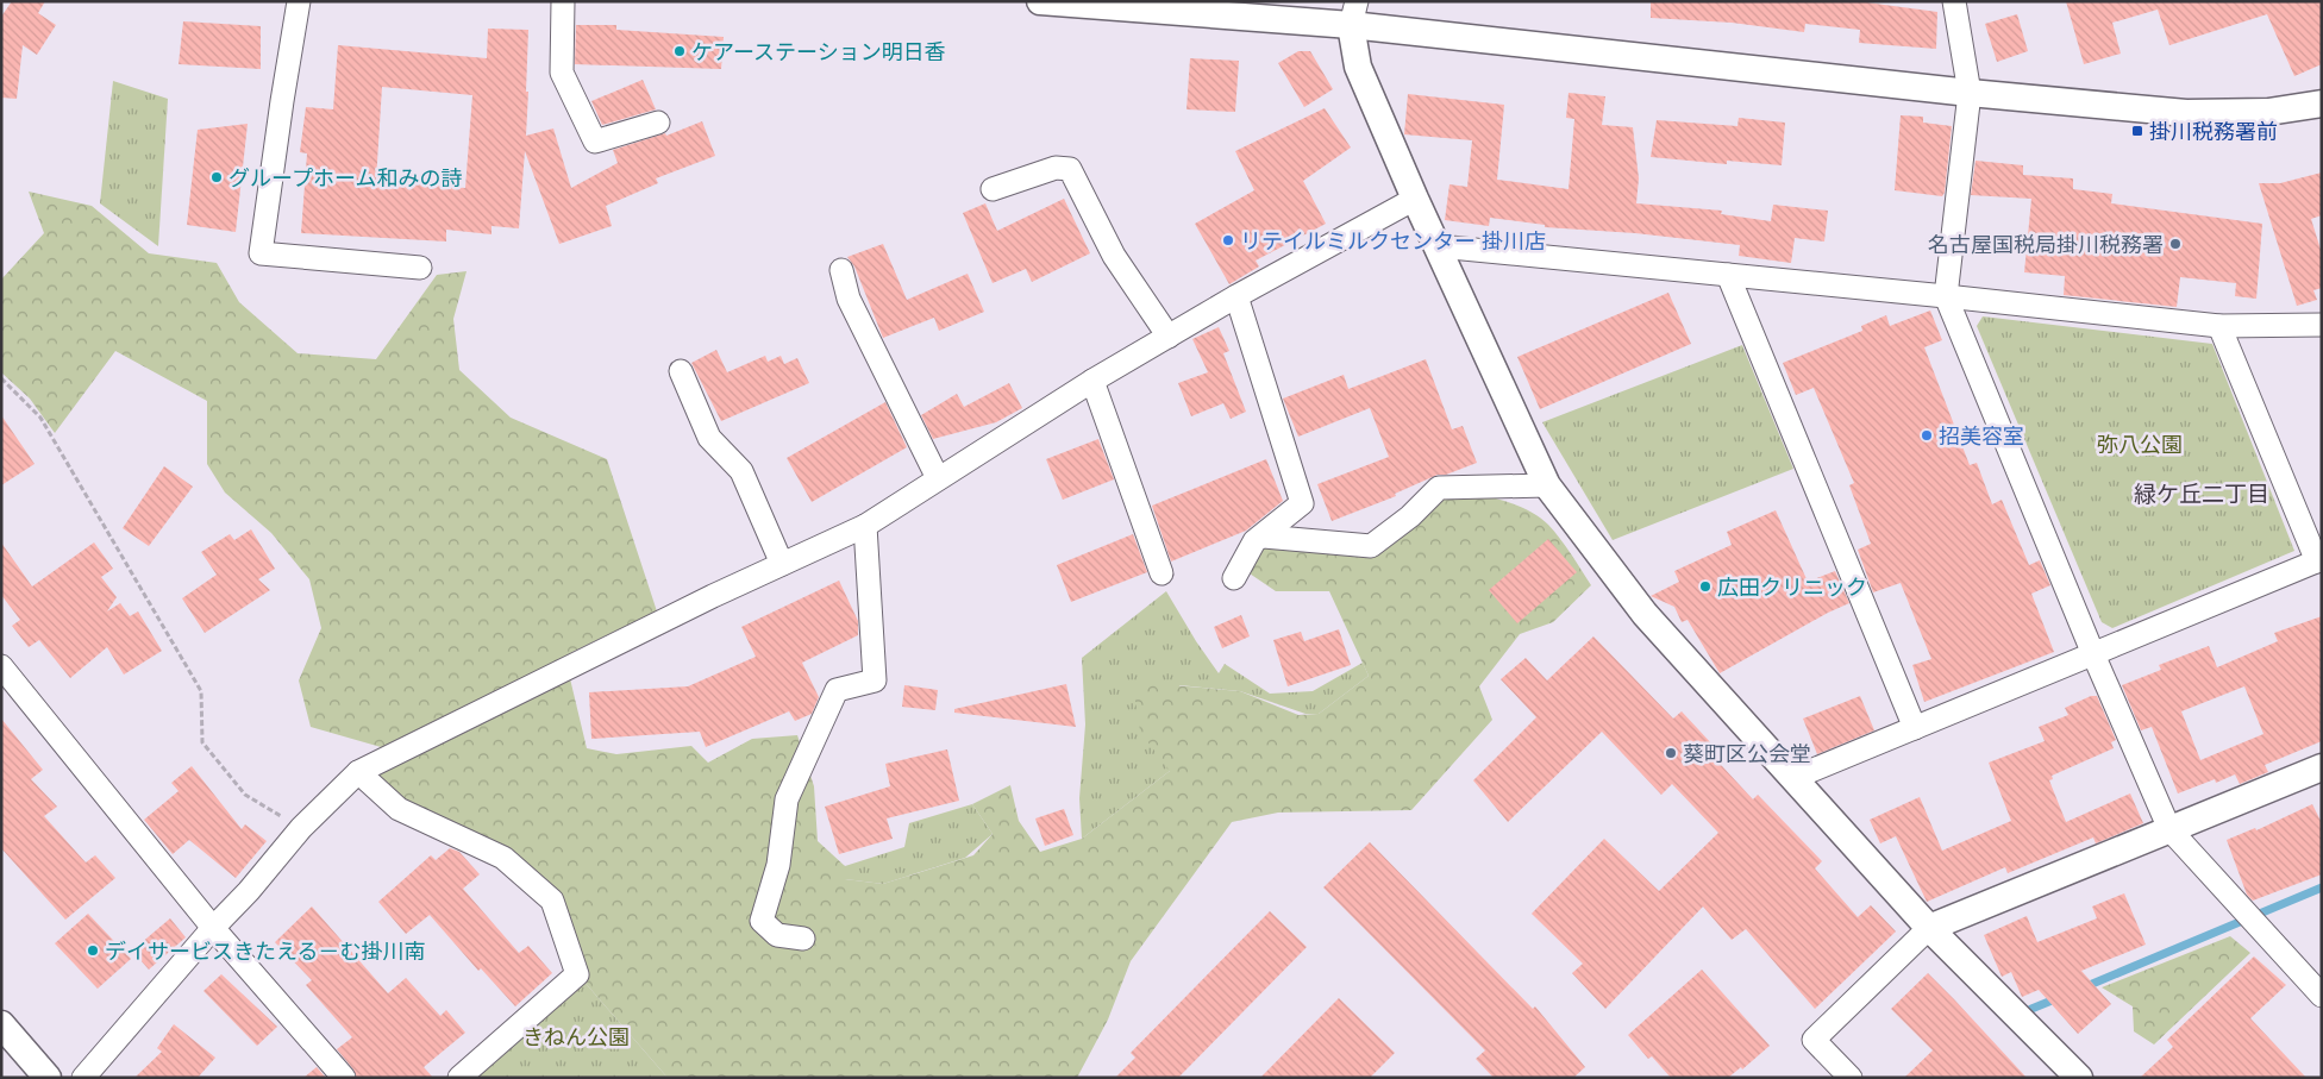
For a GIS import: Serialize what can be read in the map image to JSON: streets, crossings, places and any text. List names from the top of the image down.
{
  "districts": ["緑ケ丘二丁目"],
  "parks": ["弥八公園", "きねん公園"],
  "places": {
    "other": [
      "ケアーステーション明日香",
      "グループホーム和みの詩",
      "リテイルミルクセンター 掛川店",
      "名古屋国税局掛川税務署",
      "招美容室",
      "広田クリニック",
      "葵町区公会堂",
      "デイサービスきたえる－む掛川南"
    ],
    "transit": ["掛川税務署前"]
  }
}
